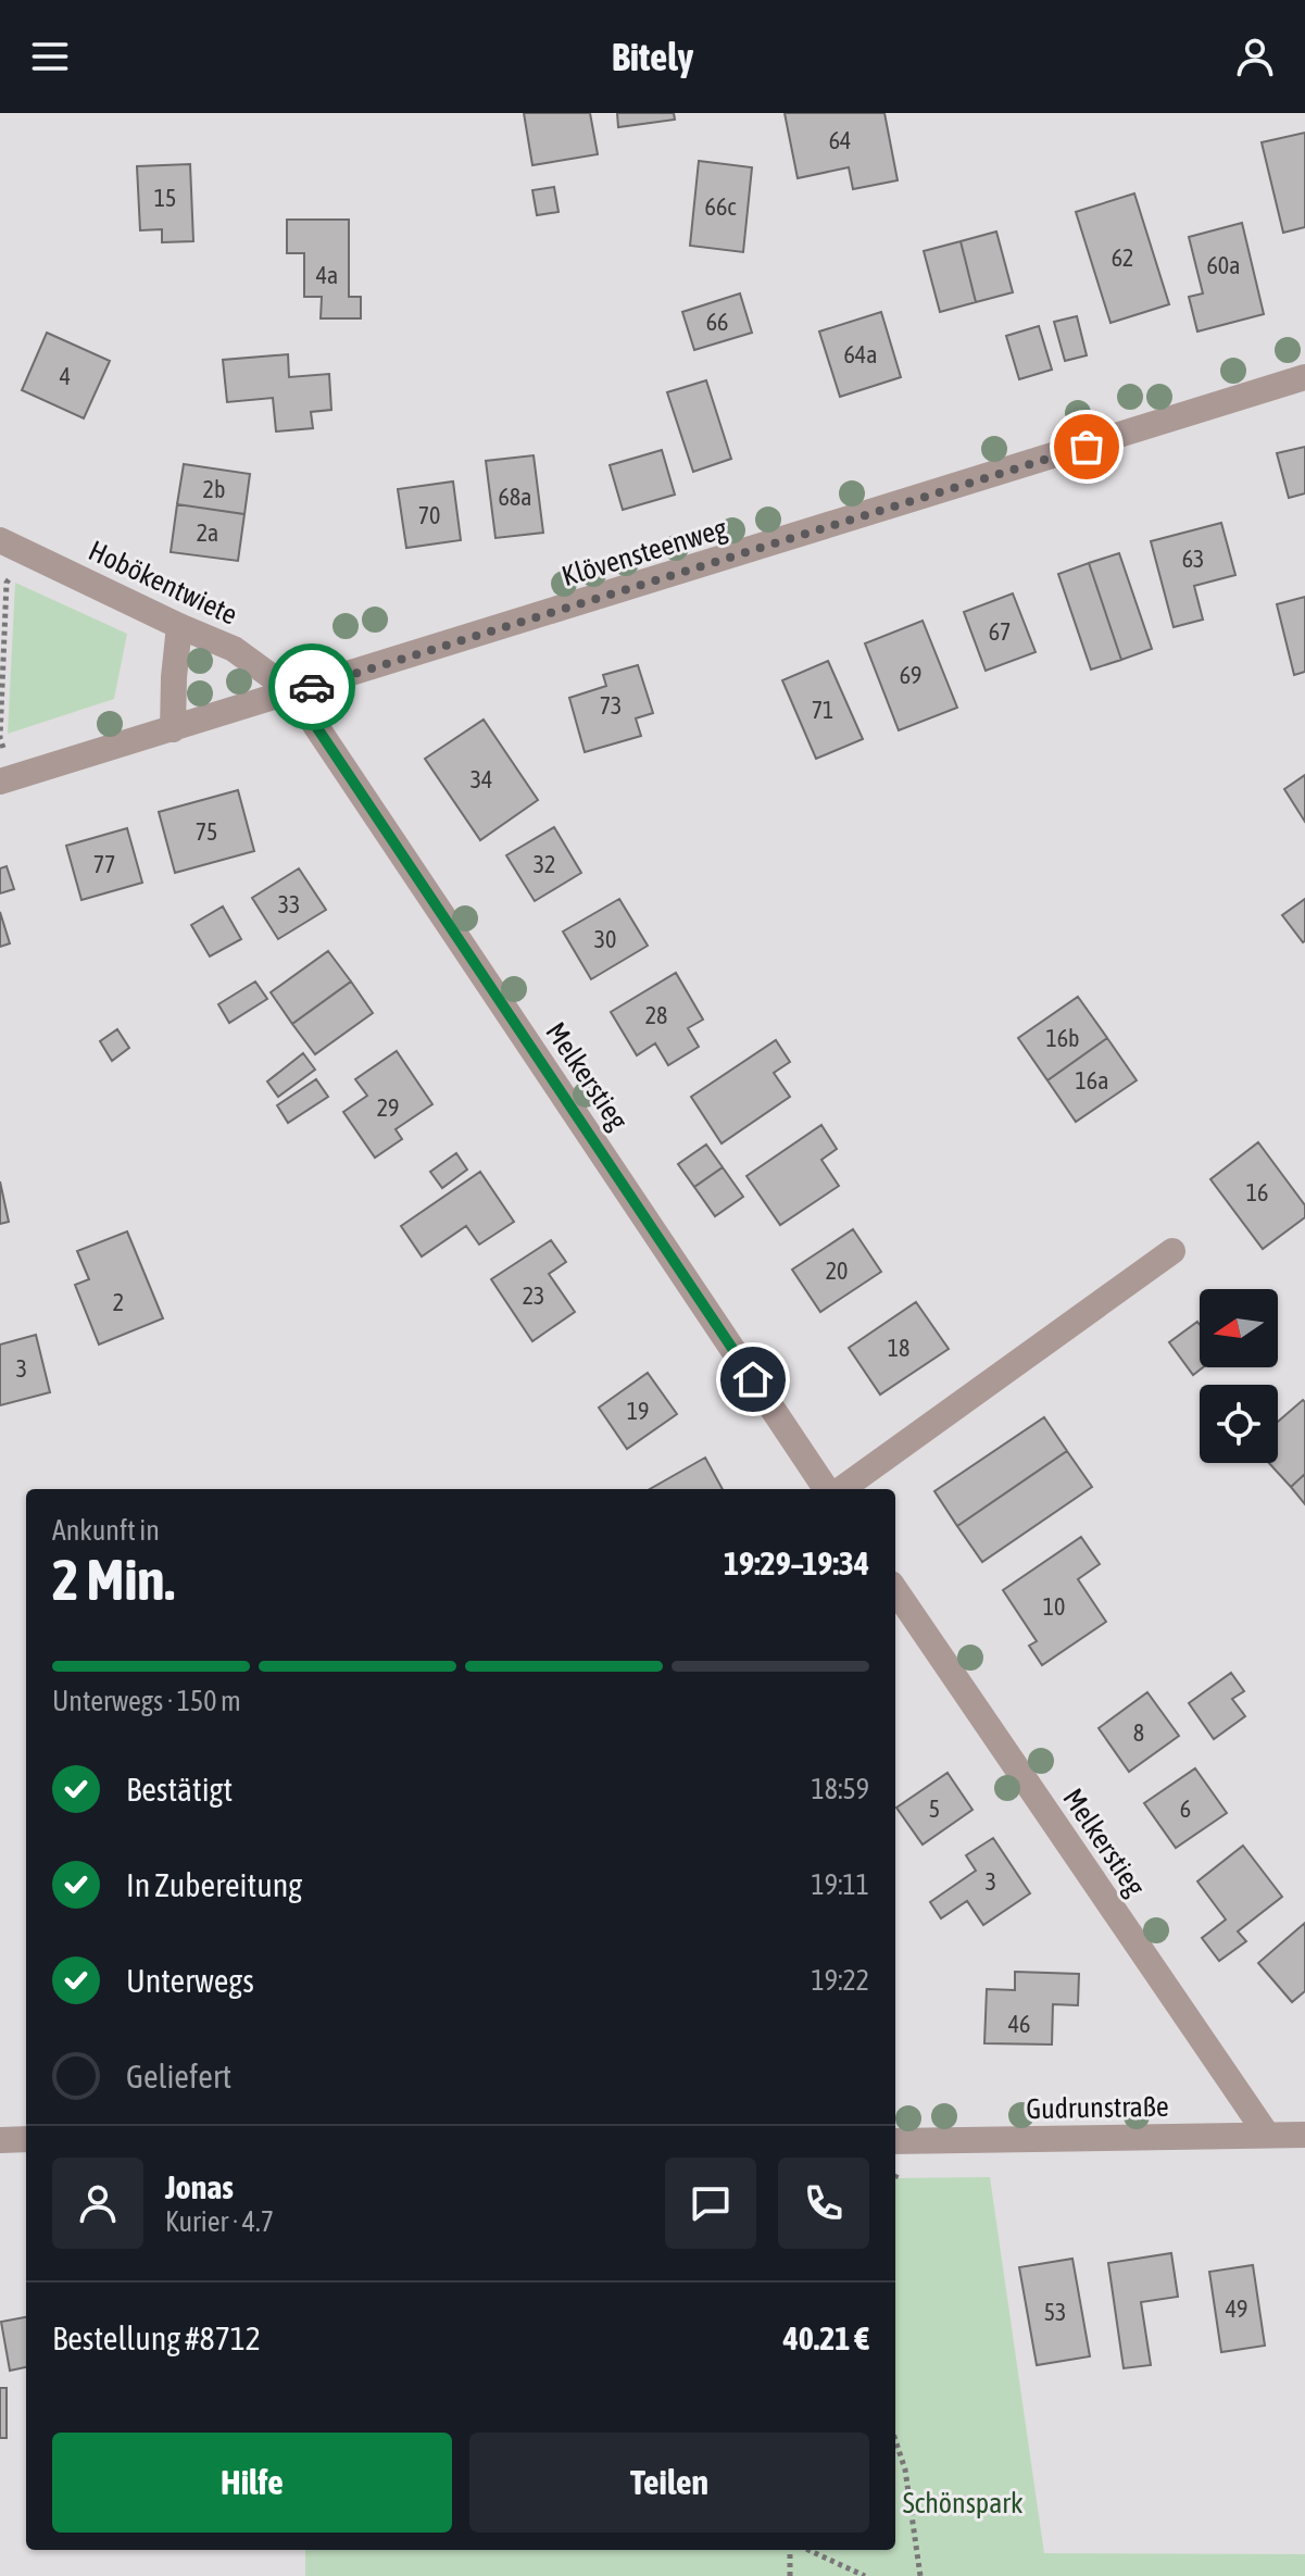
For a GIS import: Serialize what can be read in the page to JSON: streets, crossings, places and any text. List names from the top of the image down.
{
  "streets": {
    "street": [
      "Klövensteenweg",
      "Hobökentwiete",
      "Melkerstieg",
      "Gudrunstraße"
    ]
  },
  "crossings": [
    ["Klövensteenweg", "Hobökentwiete"],
    ["Klövensteenweg", "Melkerstieg"],
    ["Hobökentwiete", "Melkerstieg"],
    ["Melkerstieg", "Gudrunstraße"]
  ],
  "parks": ["Schönspark"],
  "house_numbers": [
    "64",
    "15",
    "66c",
    "62",
    "60a",
    "4a",
    "66",
    "64a",
    "4",
    "2b",
    "68a",
    "70",
    "2a",
    "63",
    "67",
    "69",
    "73",
    "71",
    "34",
    "75",
    "77",
    "32",
    "33",
    "30",
    "28",
    "16b",
    "16a",
    "29",
    "16",
    "20",
    "23",
    "2",
    "18",
    "3",
    "19",
    "10",
    "8",
    "5",
    "6",
    "3",
    "46",
    "49",
    "53"
  ],
  "north": "left",
  "page": {
    "header": "Bitely",
    "heading": ["2 Min.", "Ankunft in", "19:29–19:34"],
    "panel": [
      "Jonas",
      "Kurier · 4.7",
      "Bestellung #8712",
      "40.21 €"
    ],
    "bar": "Unterwegs · 150 m",
    "list": [
      ["Bestätigt", "18:59"],
      ["In Zubereitung", "19:11"],
      ["Unterwegs", "19:22"],
      "Geliefert"
    ],
    "buttons": ["Hilfe", "Teilen"]
  }
}
